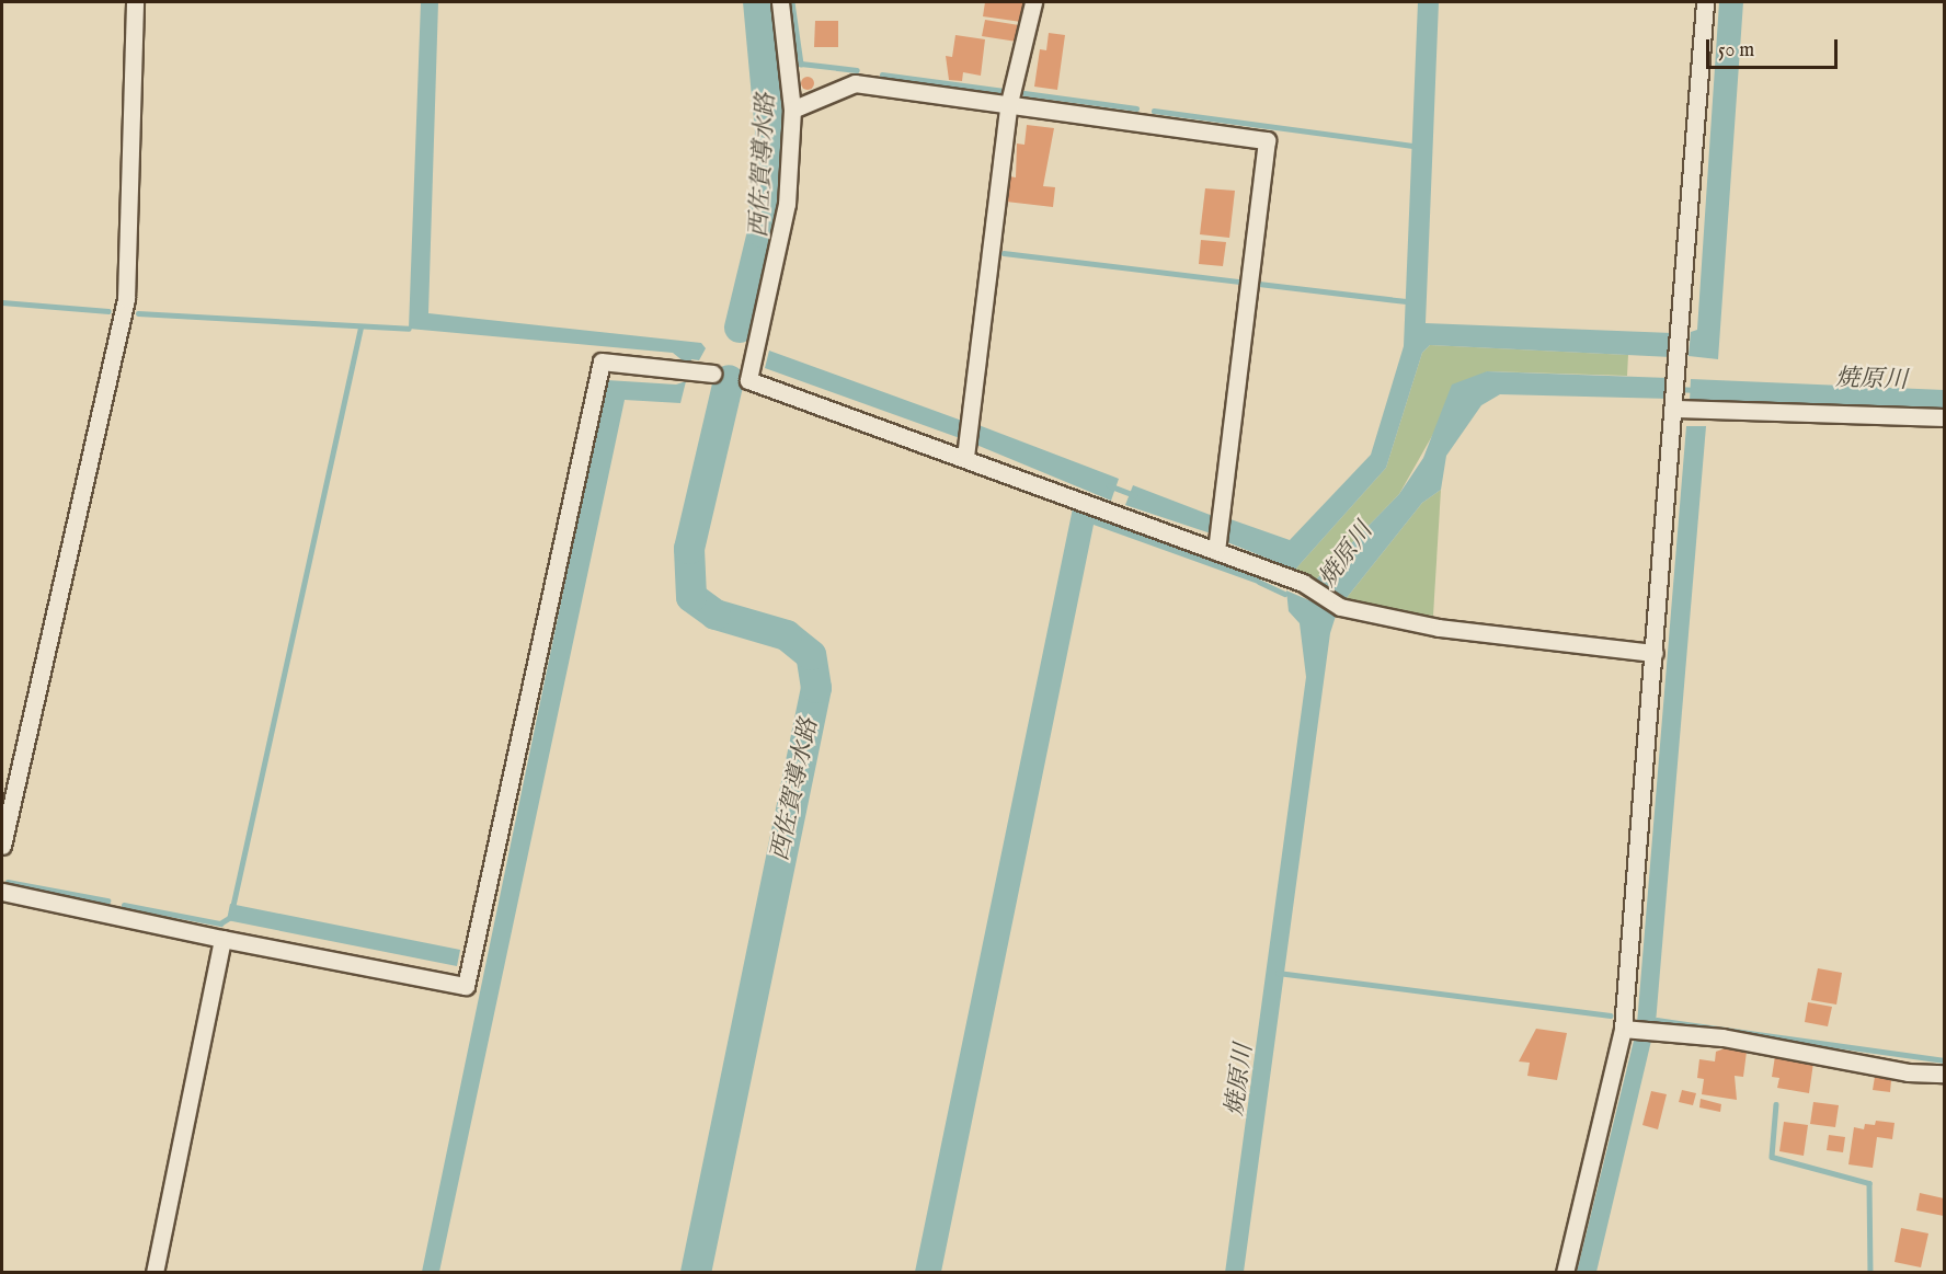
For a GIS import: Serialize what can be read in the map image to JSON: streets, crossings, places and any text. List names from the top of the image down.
{
  "water": ["西佐賀導水路", "焼原川"],
  "scale_bar": "50 m"
}
